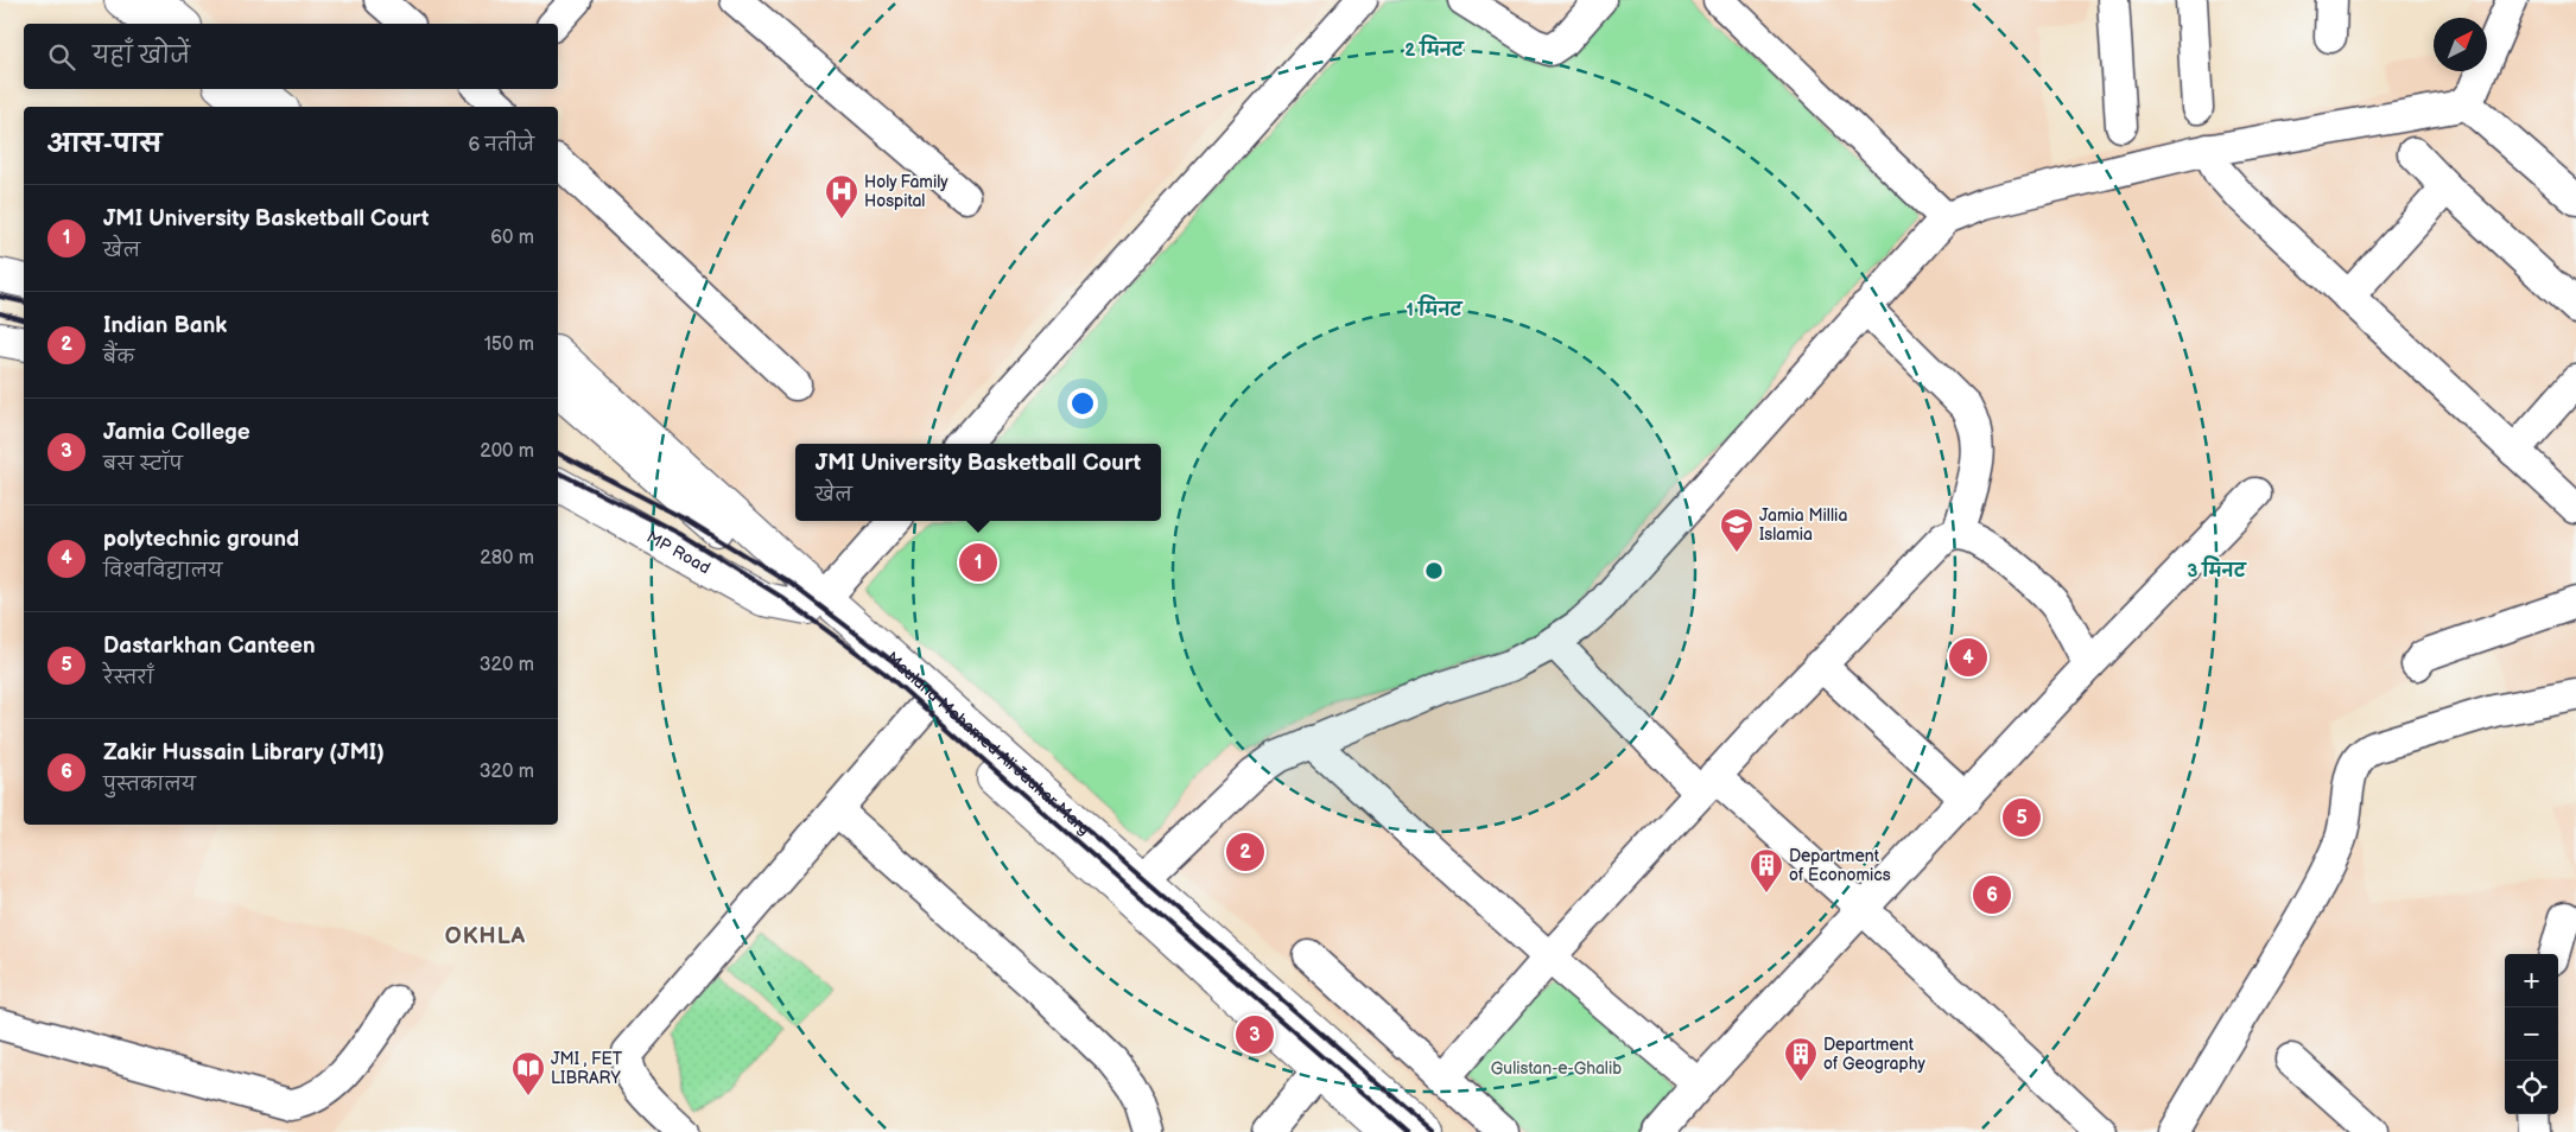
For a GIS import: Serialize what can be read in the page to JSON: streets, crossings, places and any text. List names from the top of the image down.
{
  "streets": {
    "main road": ["MP Road", "Maulana Mohamed Ali Jauhar Marg"]
  },
  "crossings": [
    ["MP Road", "Maulana Mohamed Ali Jauhar Marg"]
  ],
  "districts": ["OKHLA"],
  "parks": ["Gulistan-e-Ghalib"],
  "places": {
    "hospital": ["Holy Family Hospital"],
    "school or university": ["Jamia Millia Islamia"],
    "building": ["Department of Economics", "Department of Geography"],
    "library": ["JMI , FET LIBRARY"]
  },
  "north": "top right",
  "page": {
    "search": "यहाँ खोजें",
    "heading": ["आस-पास", "6 नतीजे"],
    "list": [
      {
        "mark": "1",
        "name": "JMI University Basketball Court",
        "note": "खेल",
        "value": "60 m"
      },
      {
        "mark": "2",
        "name": "Indian Bank",
        "note": "बैंक",
        "value": "150 m"
      },
      {
        "mark": "3",
        "name": "Jamia College",
        "note": "बस स्टॉप",
        "value": "200 m"
      },
      {
        "mark": "4",
        "name": "polytechnic ground",
        "note": "विश्वविद्यालय",
        "value": "280 m"
      },
      {
        "mark": "5",
        "name": "Dastarkhan Canteen",
        "note": "रेस्तराँ",
        "value": "320 m"
      },
      {
        "mark": "6",
        "name": "Zakir Hussain Library (JMI)",
        "note": "पुस्तकालय",
        "value": "320 m"
      }
    ],
    "popup": ["JMI University Basketball Court", "खेल"],
    "pins": [
      "1",
      "4",
      "5",
      "2",
      "6",
      "3"
    ],
    "map_buttons": ["+", "−"]
  },
  "rings": ["2 मिनट", "1 मिनट", "3 मिनट"]
}
